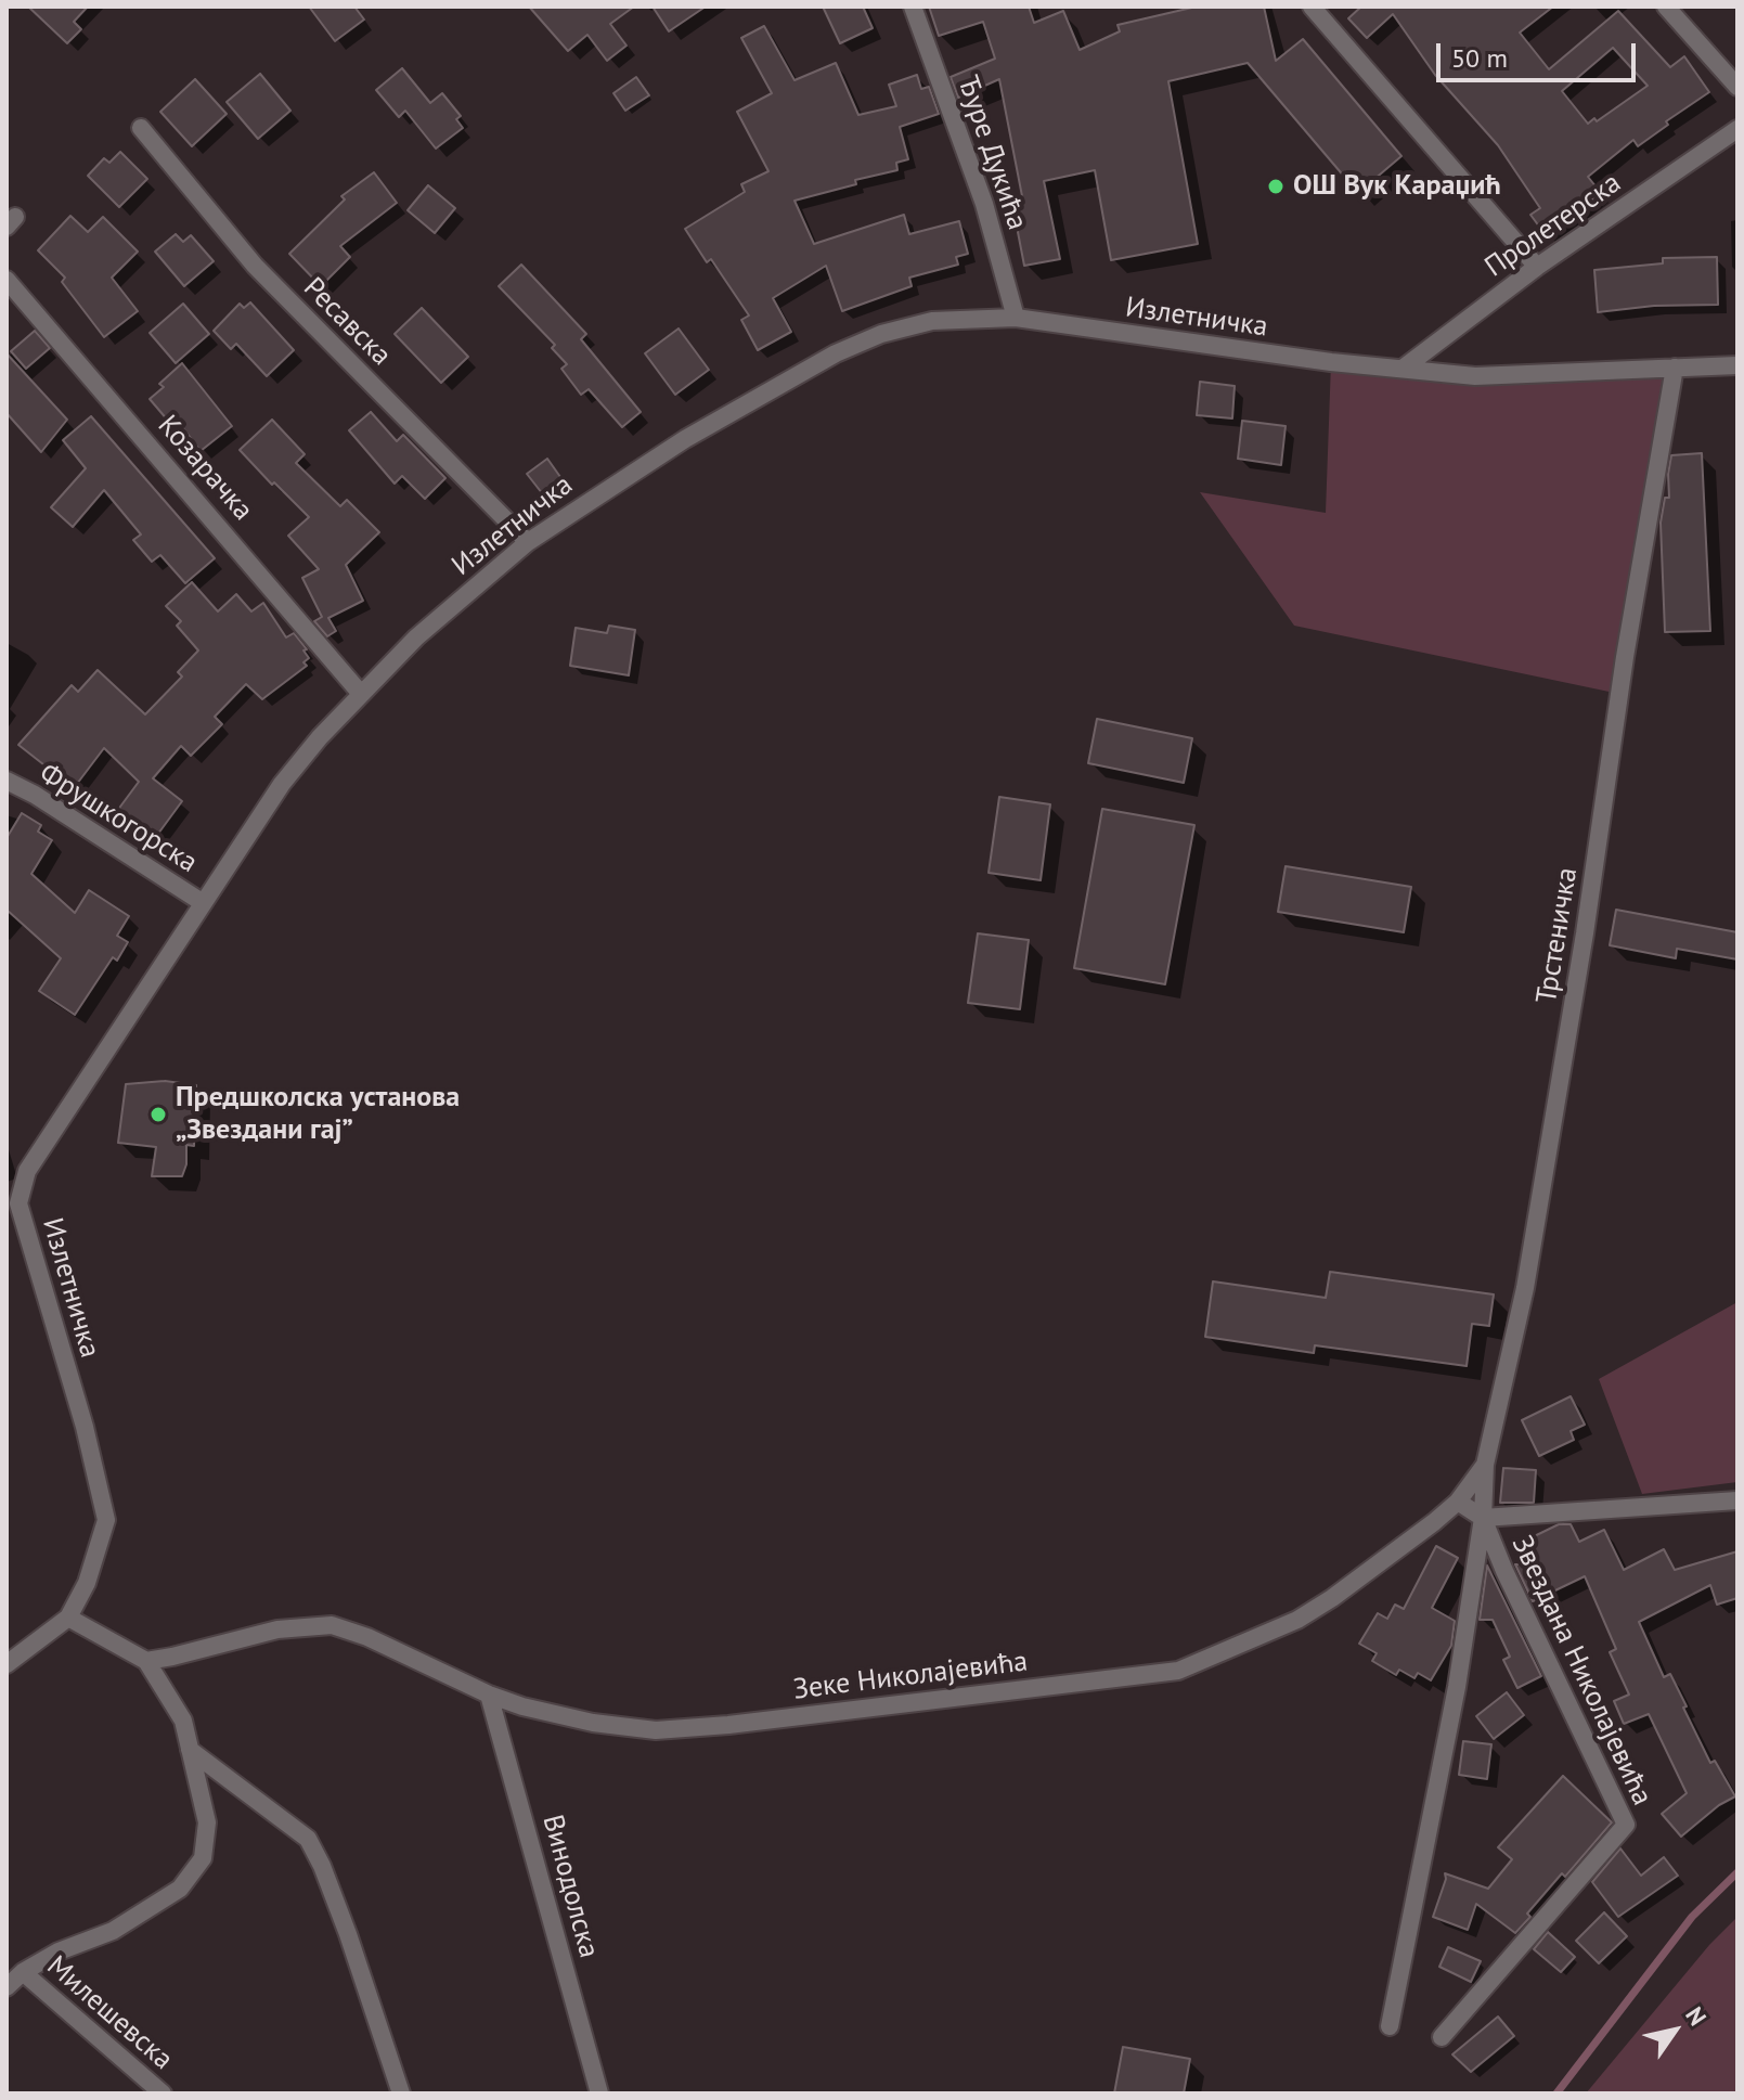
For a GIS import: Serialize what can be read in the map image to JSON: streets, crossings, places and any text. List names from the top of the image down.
{
  "streets": {
    "street": [
      "Ђуре Дукића",
      "Пролетерска",
      "Излетничка",
      "Ресавска",
      "Козарачка",
      "Фрушкогорска",
      "Трстеничка",
      "Звездана Николајевића",
      "Зеке Николајевића",
      "Винодолска",
      "Милешевска"
    ]
  },
  "crossings": [
    ["Ђуре Дукића", "Излетничка"],
    ["Пролетерска", "Излетничка"],
    ["Излетничка", "Ресавска"],
    ["Излетничка", "Козарачка"],
    ["Излетничка", "Фрушкогорска"],
    ["Излетничка", "Трстеничка"],
    ["Трстеничка", "Звездана Николајевића"],
    ["Трстеничка", "Зеке Николајевића"],
    ["Зеке Николајевића", "Винодолска"]
  ],
  "places": ["ОШ Вук Караџић", "Предшколска установа „Звездани гај”"],
  "scale_bar": "50 m",
  "north": "top right"
}
